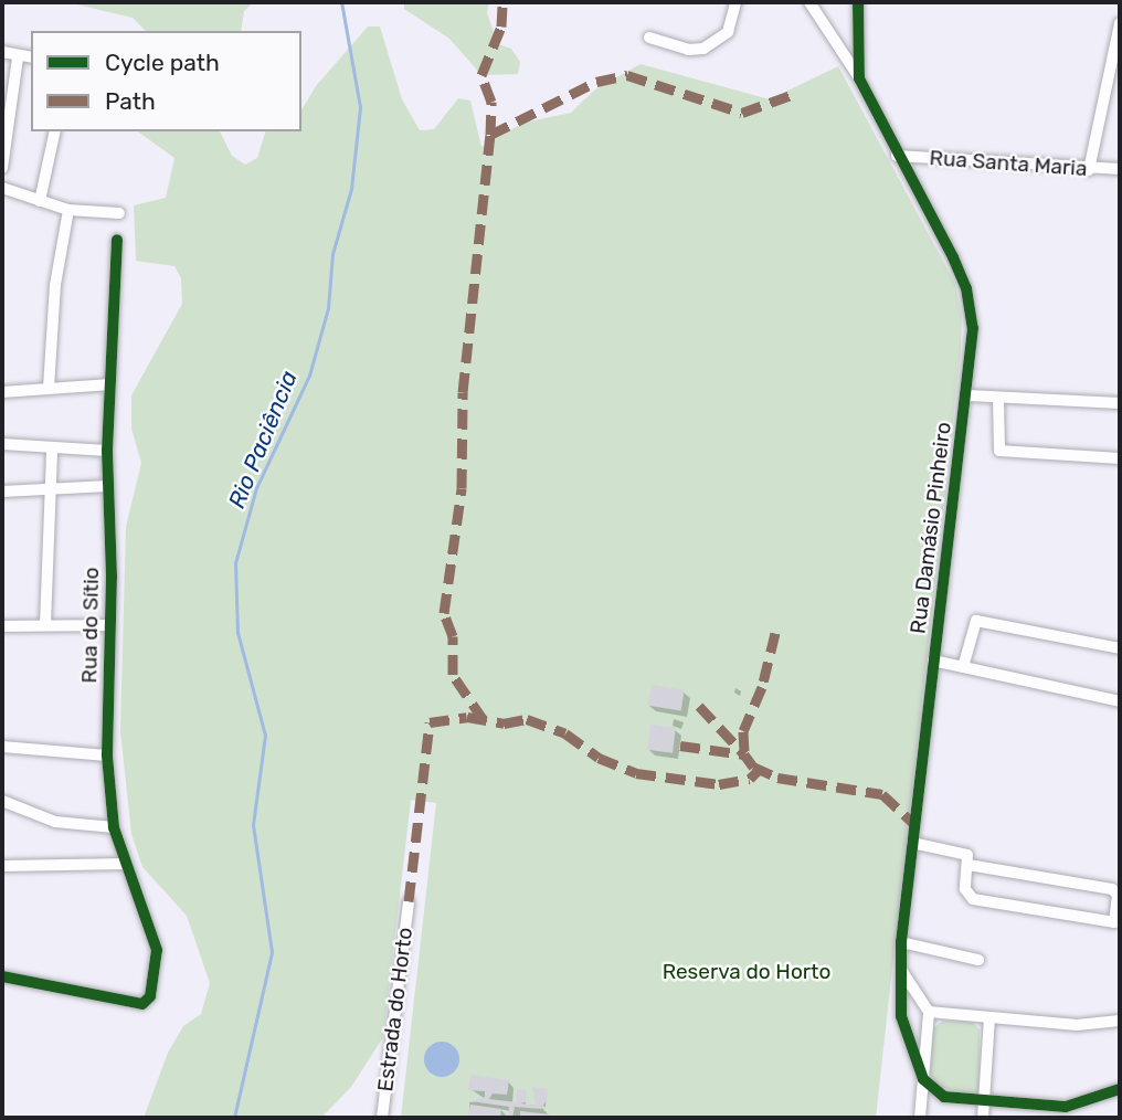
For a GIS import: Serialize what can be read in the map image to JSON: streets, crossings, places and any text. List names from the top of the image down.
{
  "streets": {
    "street": [
      "Rua Santa Maria",
      "Rua Damásio Pinheiro",
      "Rua do Sítio",
      "Estrada do Horto"
    ]
  },
  "crossings": [
    ["Rua Santa Maria", "Rua Damásio Pinheiro"]
  ],
  "water": ["Rio Paciência"],
  "parks": ["Reserva do Horto"],
  "legend": ["Cycle path", "Path"]
}
